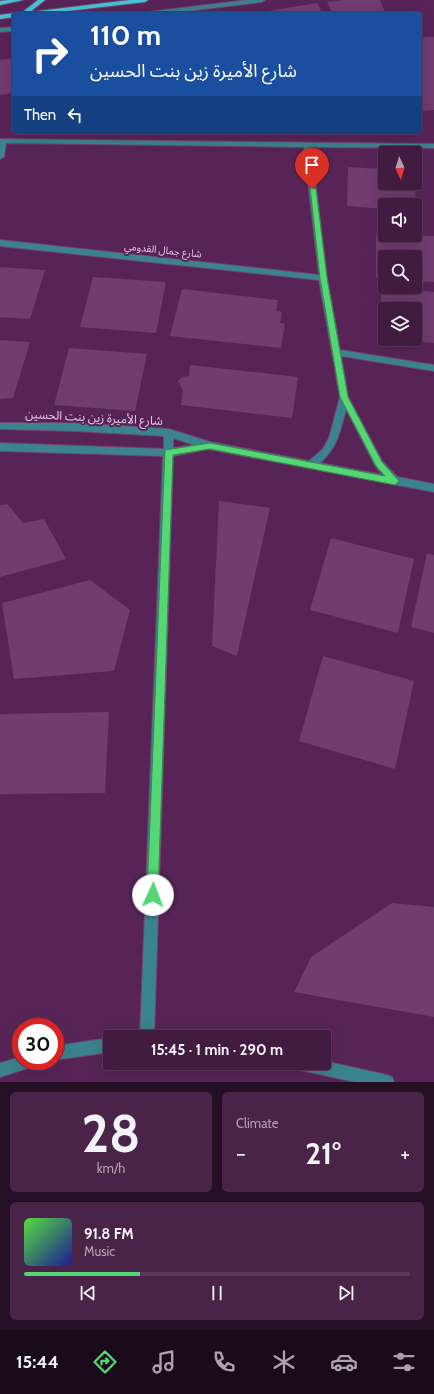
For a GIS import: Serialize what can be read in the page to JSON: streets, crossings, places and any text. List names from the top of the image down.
{
  "streets": {
    "street": ["شارع جمال القدومي", "شارع الأميرة زين بنت الحسين"]
  },
  "north": "bottom",
  "page": {
    "turn": ["110 m", "شارع الأميرة زين بنت الحسين"],
    "then": "Then",
    "limit": "30",
    "trip": "15:45 · 1 min · 290 m",
    "tile": [
      ["28", "km/h"],
      "Climate"
    ],
    "heat": ["−", "21°", "+"],
    "song": ["91.8 FM", "Music"],
    "tabs": "15:44"
  }
}
